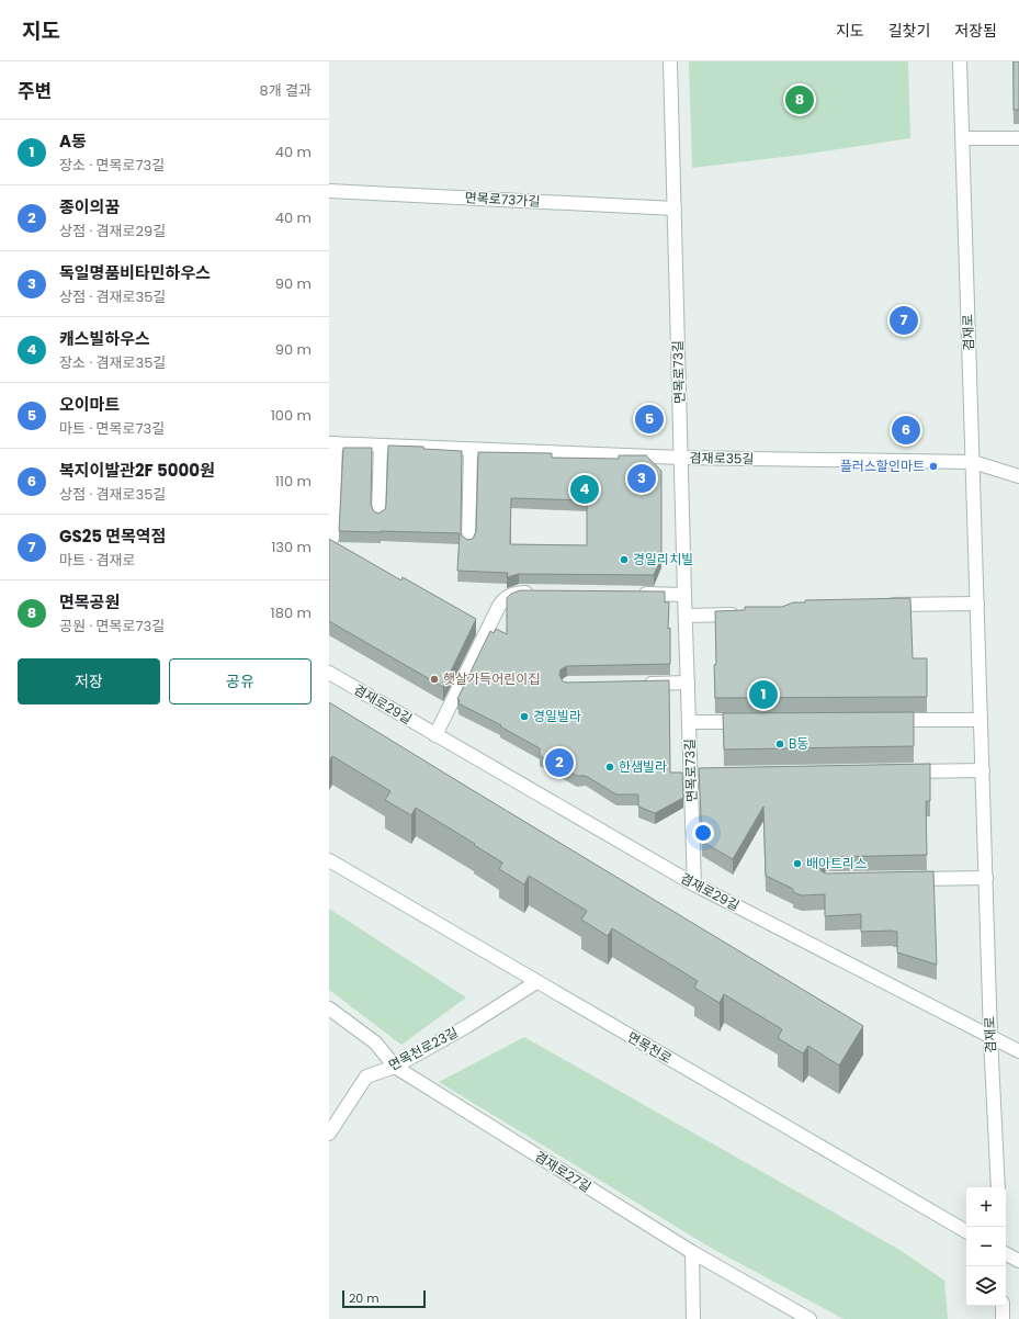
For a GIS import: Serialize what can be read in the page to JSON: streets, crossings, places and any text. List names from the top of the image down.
{
  "streets": {
    "street": [
      "면목로73가길",
      "겸재로",
      "면목로73길",
      "겸재로35길",
      "겸재로29길",
      "면목천로",
      "면목천로23길",
      "겸재로27길"
    ]
  },
  "crossings": [
    ["면목로73가길", "면목로73길"],
    ["겸재로", "겸재로35길"],
    ["겸재로", "겸재로29길"],
    ["면목로73길", "겸재로35길"],
    ["면목로73길", "겸재로29길"],
    ["면목천로", "면목천로23길"],
    ["면목천로23길", "겸재로27길"]
  ],
  "places": [
    "플러스할인마트",
    "경일리치빌",
    "햇살가득어린이집",
    "경일빌라",
    "B동",
    "한샘빌라",
    "배아트리스"
  ],
  "scale_bar": "20 m",
  "page": {
    "header": "지도",
    "nav": ["지도", "길찾기", "저장됨"],
    "heading": ["주변", "8개 결과"],
    "pins": [
      "8",
      "7",
      "5",
      "6",
      "3",
      "4",
      "1",
      "2"
    ],
    "list": [
      {
        "mark": "1",
        "name": "A동",
        "note": "장소 · 면목로73길",
        "value": "40 m"
      },
      {
        "mark": "2",
        "name": "종이의꿈",
        "note": "상점 · 겸재로29길",
        "value": "40 m"
      },
      {
        "mark": "3",
        "name": "독일명품비타민하우스",
        "note": "상점 · 겸재로35길",
        "value": "90 m"
      },
      {
        "mark": "4",
        "name": "캐스빌하우스",
        "note": "장소 · 겸재로35길",
        "value": "90 m"
      },
      {
        "mark": "5",
        "name": "오이마트",
        "note": "마트 · 면목로73길",
        "value": "100 m"
      },
      {
        "mark": "6",
        "name": "복지이발관2F 5000원",
        "note": "상점 · 겸재로35길",
        "value": "110 m"
      },
      {
        "mark": "7",
        "name": "GS25 면목역점",
        "note": "마트 · 겸재로",
        "value": "130 m"
      },
      {
        "mark": "8",
        "name": "면목공원",
        "note": "공원 · 면목로73길",
        "value": "180 m"
      }
    ],
    "buttons": ["저장", "공유"],
    "map_buttons": ["+", "−"],
    "scale": "20 m"
  }
}
